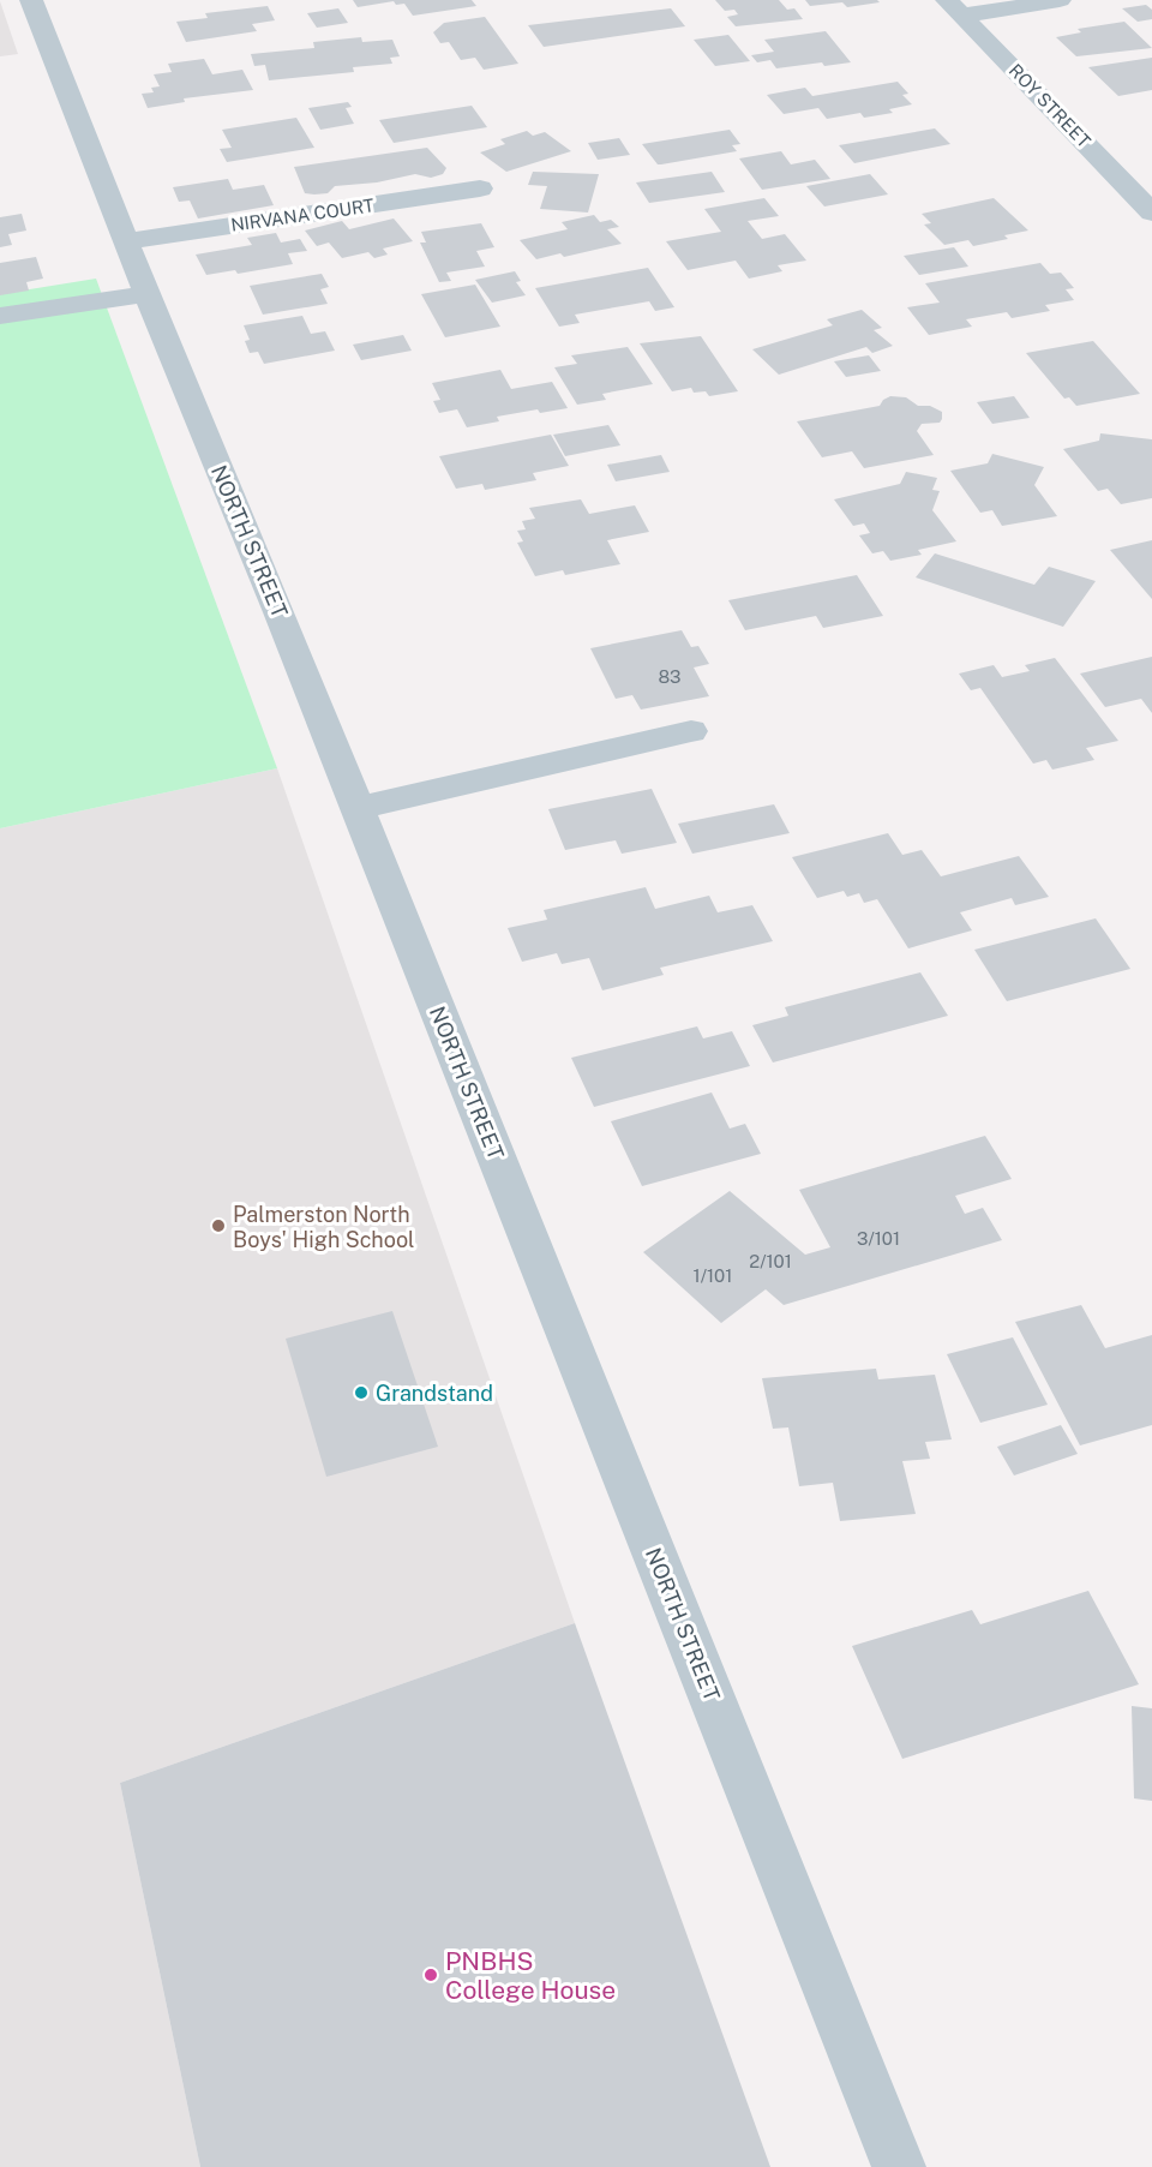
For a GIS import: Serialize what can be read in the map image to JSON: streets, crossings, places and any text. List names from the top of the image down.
{
  "streets": {
    "street": ["ROY STREET", "NIRVANA COURT", "NORTH STREET"]
  },
  "crossings": [
    ["NIRVANA COURT", "NORTH STREET"]
  ],
  "places": ["Palmerston North Boys' High School", "Grandstand", "PNBHS College House"],
  "house_numbers": [
    "83",
    "3/101",
    "2/101",
    "1/101"
  ]
}
